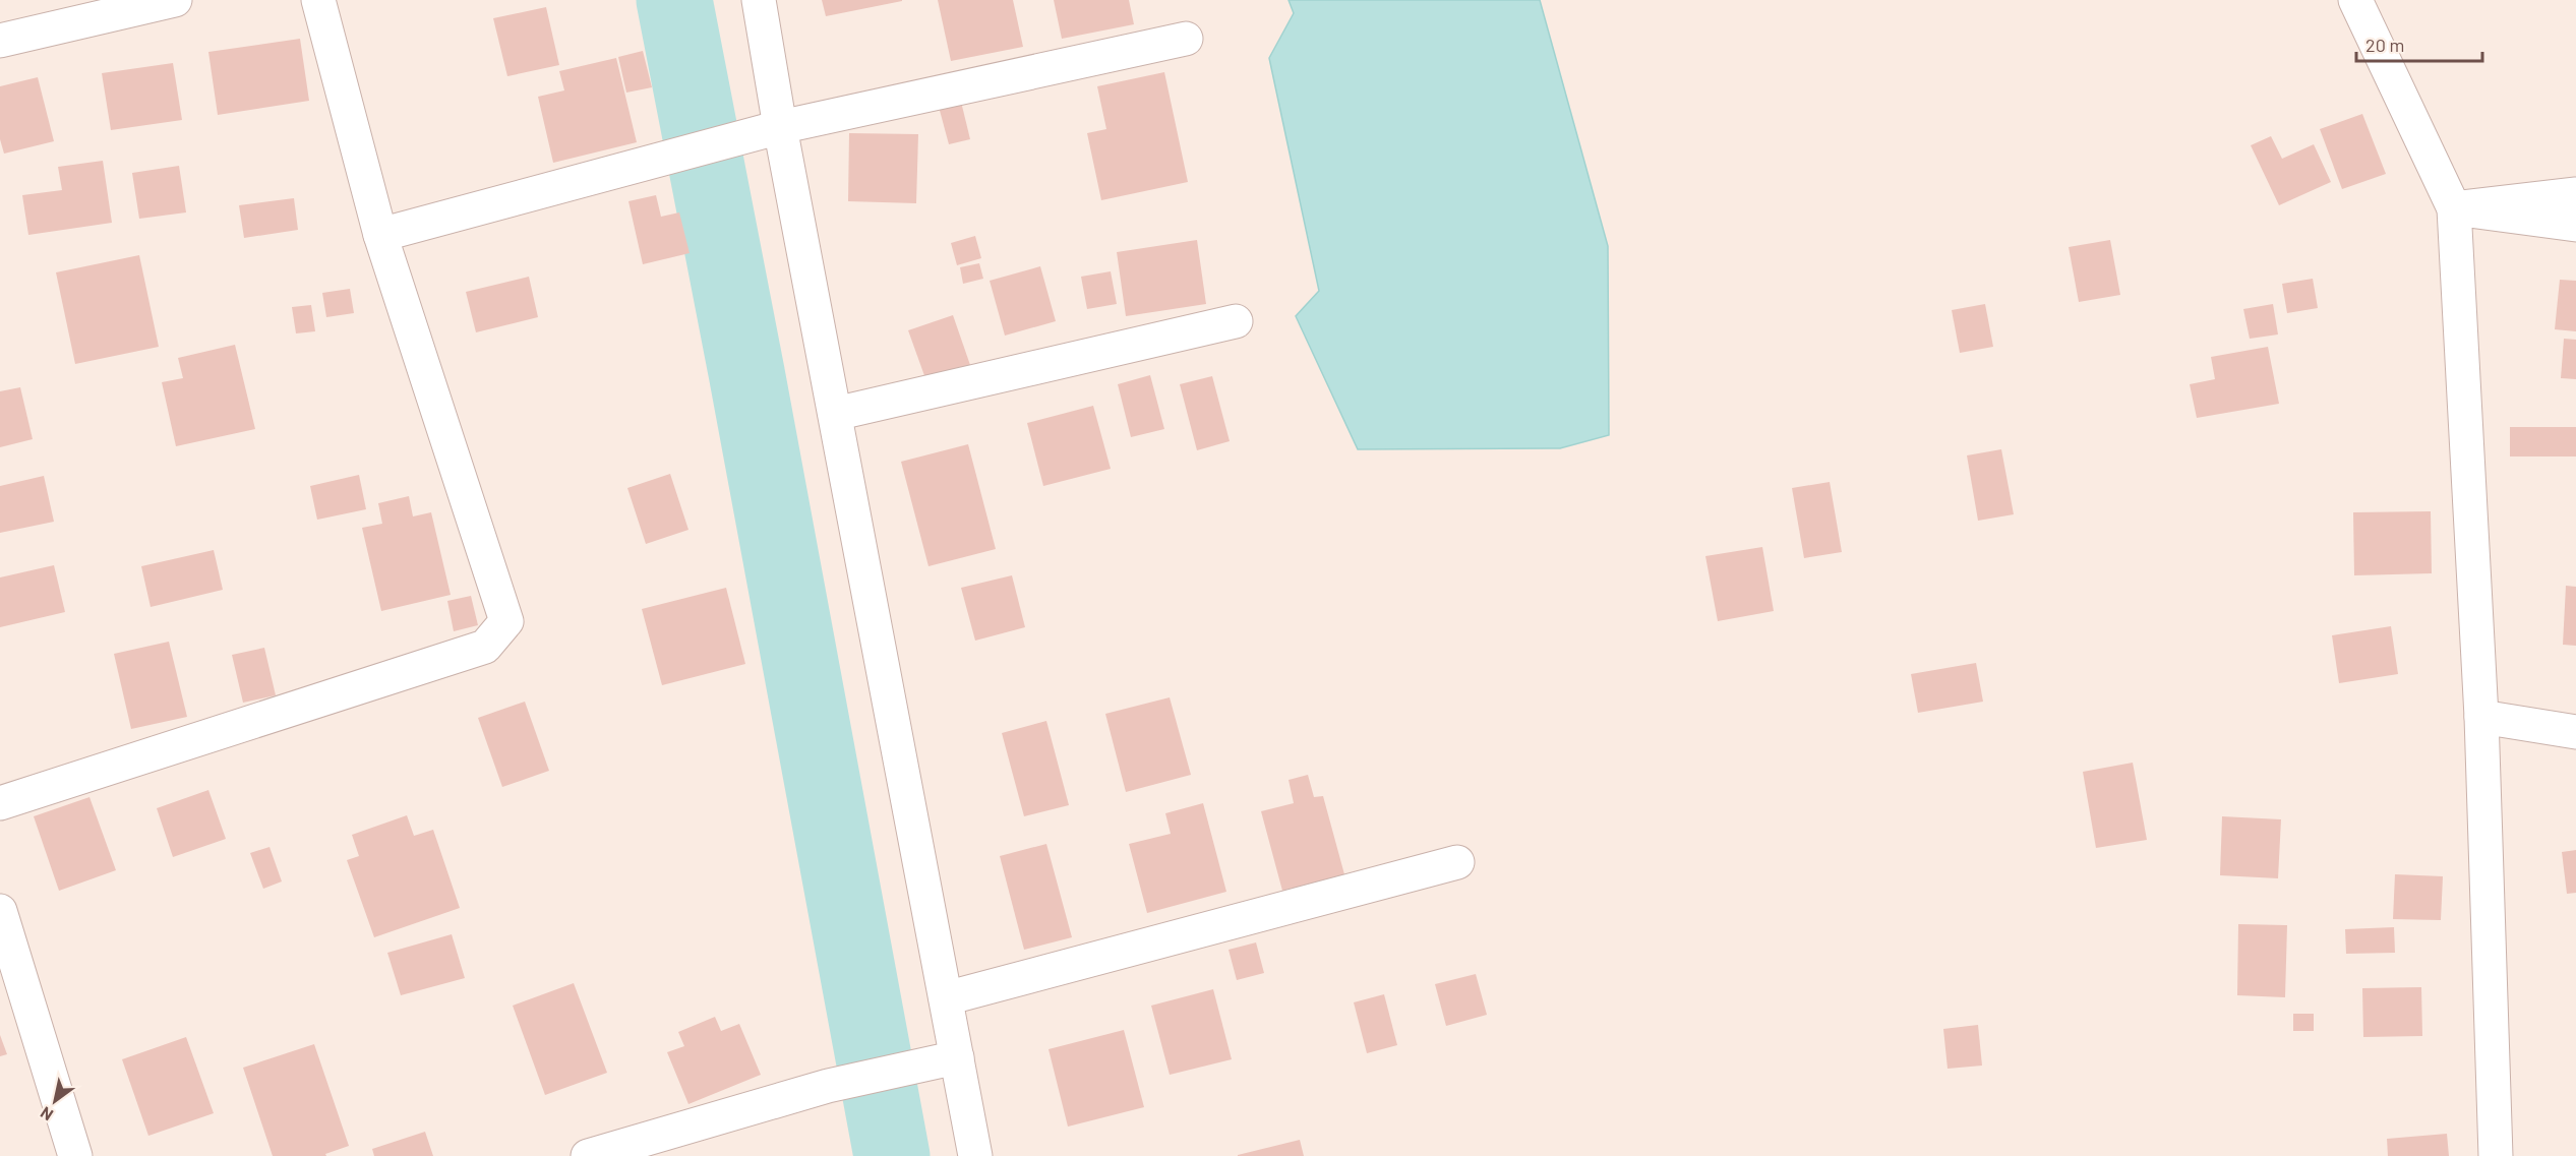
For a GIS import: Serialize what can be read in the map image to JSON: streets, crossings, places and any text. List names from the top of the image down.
{
  "scale_bar": "20 m",
  "north": "bottom left"
}
